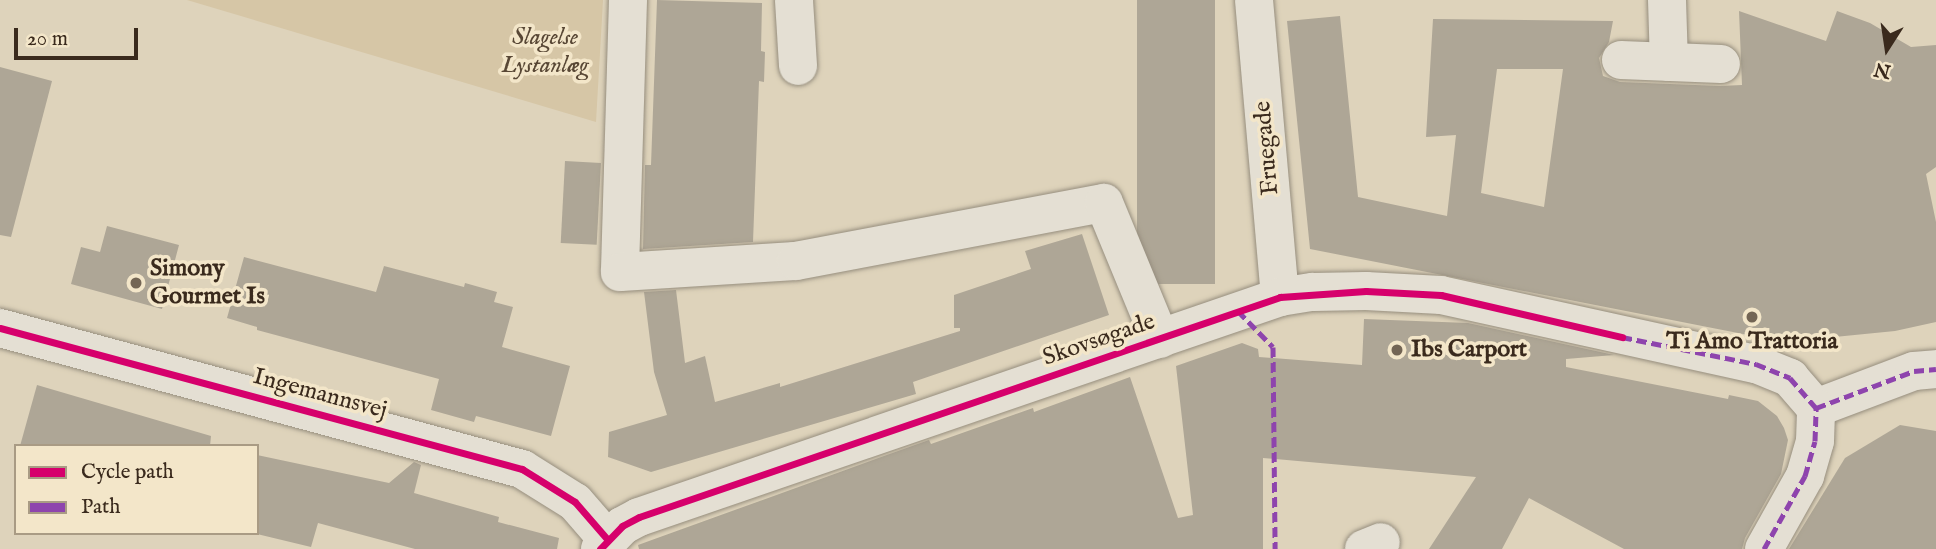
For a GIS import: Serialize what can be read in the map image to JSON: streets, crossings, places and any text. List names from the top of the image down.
{
  "streets": {
    "street": ["Fruegade", "Skovsøgade", "Ingemannsvej"]
  },
  "crossings": [
    ["Fruegade", "Skovsøgade"],
    ["Skovsøgade", "Ingemannsvej"]
  ],
  "parks": ["Slagelse Lystanlæg"],
  "places": ["Simony Gourmet Is", "Ti Amo Trattoria", "Ibs Carport"],
  "legend": ["Cycle path", "Path"],
  "scale_bar": "20 m",
  "north": "bottom"
}
